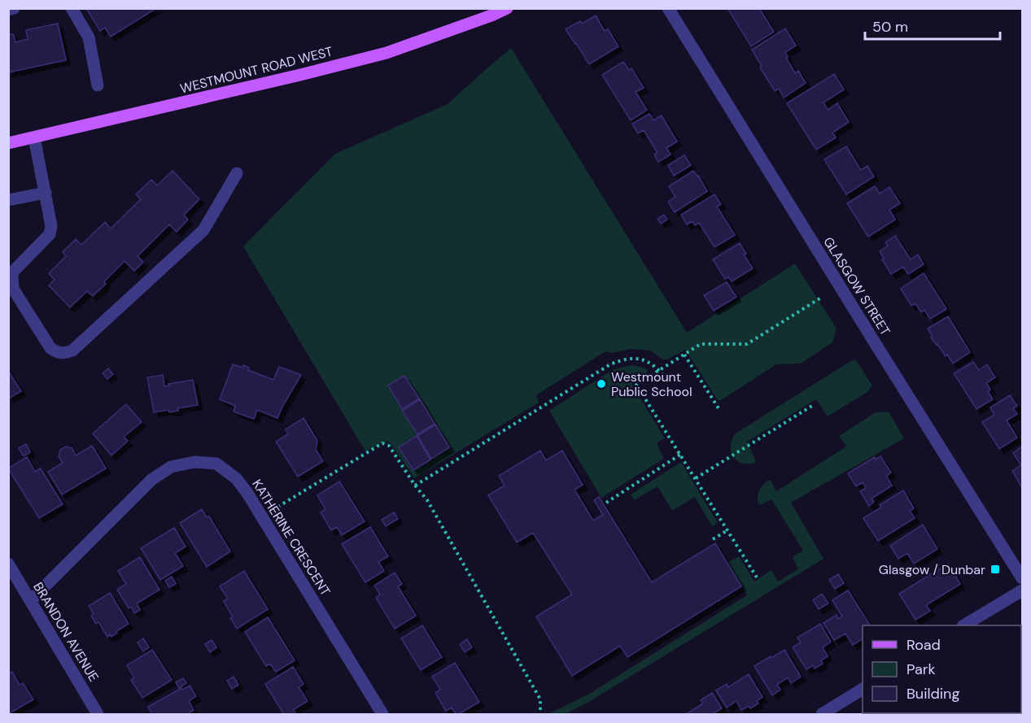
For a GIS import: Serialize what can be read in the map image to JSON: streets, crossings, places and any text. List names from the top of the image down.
{
  "streets": {
    "main road": ["WESTMOUNT ROAD WEST"],
    "street": ["GLASGOW STREET", "KATHERINE CRESCENT", "BRANDON AVENUE"]
  },
  "crossings": [
    ["KATHERINE CRESCENT", "BRANDON AVENUE"]
  ],
  "places": {
    "other": ["Westmount Public School"],
    "transit": ["Glasgow / Dunbar"]
  },
  "legend": ["Road", "Park", "Building"],
  "scale_bar": "50 m"
}
